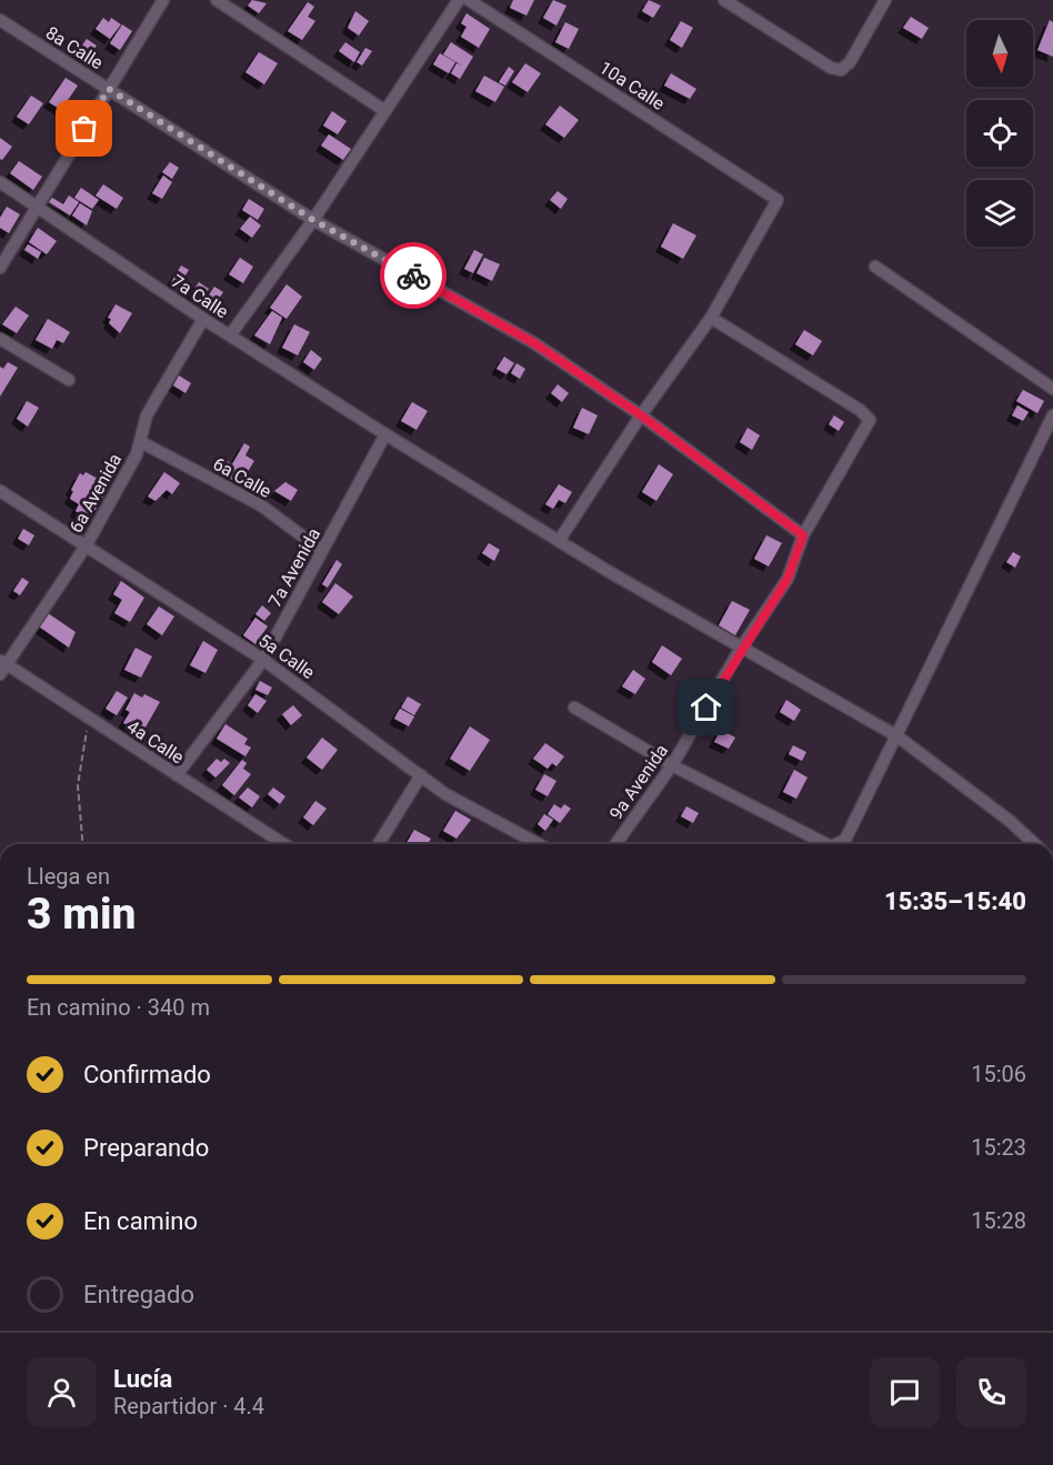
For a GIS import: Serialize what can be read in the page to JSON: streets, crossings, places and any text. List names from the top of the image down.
{
  "streets": {
    "street": [
      "8a Calle",
      "10a Calle",
      "7a Calle",
      "6a Calle",
      "6a Avenida",
      "7a Avenida",
      "5a Calle",
      "4a Calle",
      "9a Avenida"
    ]
  },
  "crossings": [
    ["8a Calle", "9a Avenida"],
    ["10a Calle", "9a Avenida"],
    ["7a Calle", "6a Avenida"],
    ["7a Calle", "7a Avenida"],
    ["7a Calle", "9a Avenida"],
    ["6a Calle", "6a Avenida"],
    ["6a Calle", "7a Avenida"],
    ["6a Avenida", "5a Calle"],
    ["6a Avenida", "4a Calle"],
    ["7a Avenida", "5a Calle"],
    ["7a Avenida", "4a Calle"]
  ],
  "north": "bottom",
  "page": {
    "heading": ["3 min", "Llega en", "15:35–15:40"],
    "panel": ["Lucía", "Repartidor · 4.4"],
    "bar": "En camino · 340 m",
    "list": [
      ["Confirmado", "15:06"],
      ["Preparando", "15:23"],
      ["En camino", "15:28"],
      "Entregado"
    ]
  }
}
